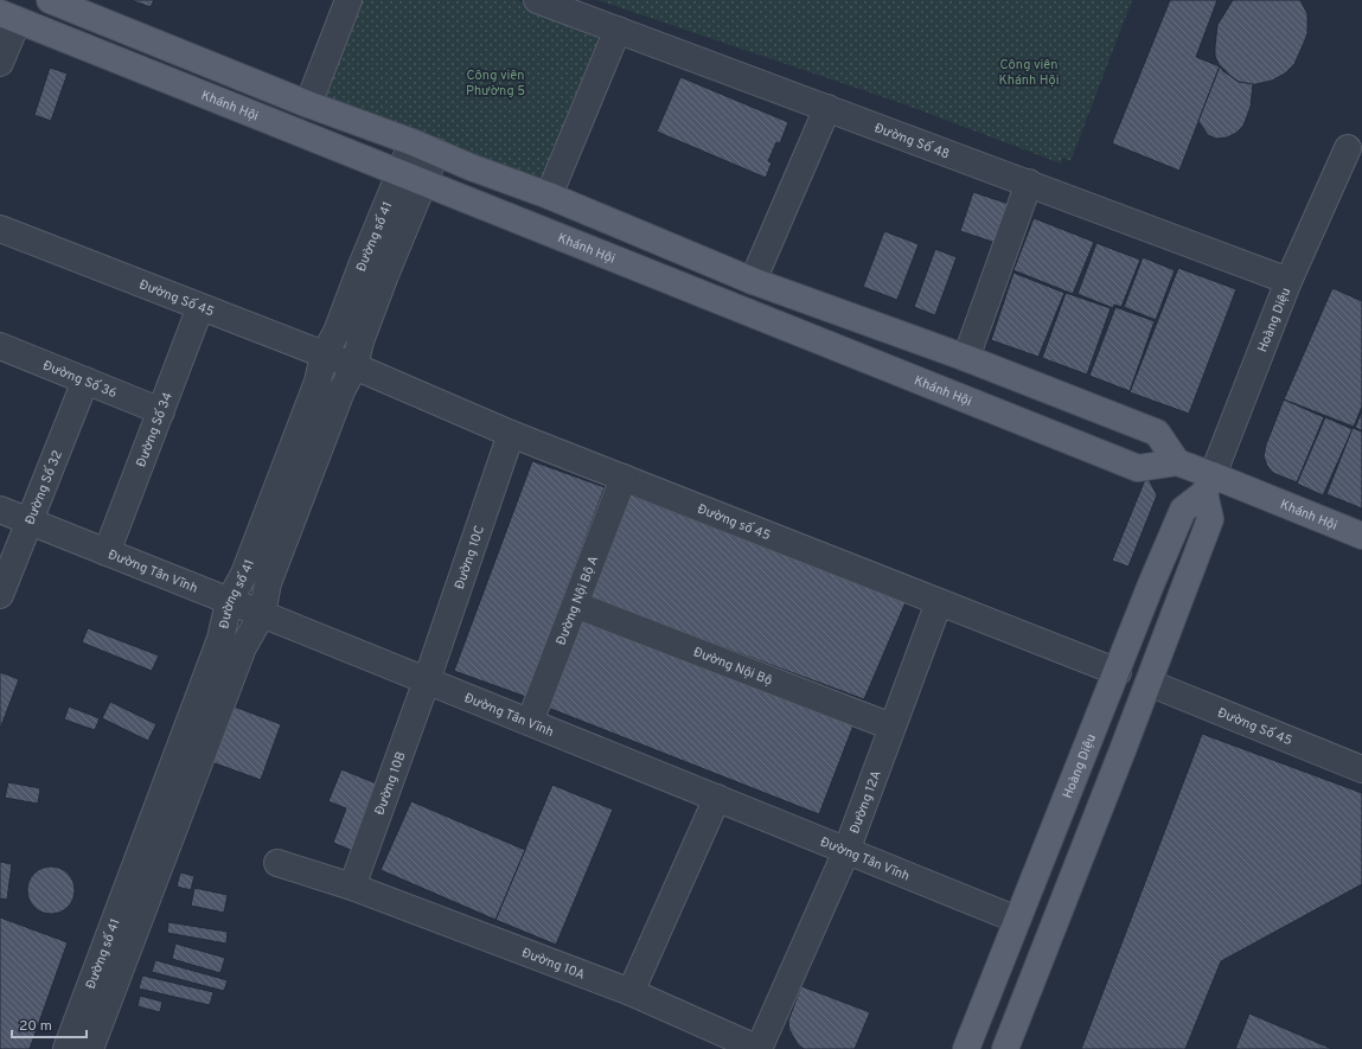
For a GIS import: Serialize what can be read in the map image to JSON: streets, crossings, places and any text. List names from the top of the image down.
{
  "streets": {
    "main road": ["Khánh Hội", "Hoàng Diệu"],
    "street": [
      "Đường Số 48",
      "Đường số 41",
      "Đường Số 45",
      "Đường Số 36",
      "Đường Số 34",
      "Đường Số 32",
      "Đường số 45",
      "Đường 10C",
      "Đường Tân Vĩnh",
      "Đường Nội Bộ A",
      "Đường Nội Bộ",
      "Đường 10B",
      "Đường 12A",
      "Đường 10A"
    ]
  },
  "crossings": [
    ["Khánh Hội", "Đường số 41"],
    ["Khánh Hội", "Hoàng Diệu"],
    ["Đường Số 48", "Hoàng Diệu"],
    ["Đường số 41", "Đường Số 45"],
    ["Đường số 41", "Đường số 45"],
    ["Đường số 41", "Đường Tân Vĩnh"],
    ["Đường Số 45", "Đường Số 34"],
    ["Đường Số 45", "Đường số 45"],
    ["Hoàng Diệu", "Đường số 45"],
    ["Hoàng Diệu", "Đường Tân Vĩnh"],
    ["Đường Số 36", "Đường Số 34"],
    ["Đường Số 36", "Đường Số 32"],
    ["Đường Số 34", "Đường Tân Vĩnh"],
    ["Đường Số 32", "Đường Tân Vĩnh"],
    ["Đường số 45", "Đường 10C"],
    ["Đường số 45", "Đường Nội Bộ A"],
    ["Đường số 45", "Đường 12A"],
    ["Đường 10C", "Đường Tân Vĩnh"],
    ["Đường 10C", "Đường 10B"],
    ["Đường Tân Vĩnh", "Đường Nội Bộ A"],
    ["Đường Tân Vĩnh", "Đường 10B"],
    ["Đường Tân Vĩnh", "Đường 12A"],
    ["Đường Nội Bộ A", "Đường Nội Bộ"],
    ["Đường Nội Bộ", "Đường 12A"],
    ["Đường 10B", "Đường 10A"],
    ["Đường 12A", "Đường 10A"]
  ],
  "parks": ["Công viên Khánh Hội", "Công viên Phường 5"],
  "scale_bar": "20 m"
}
